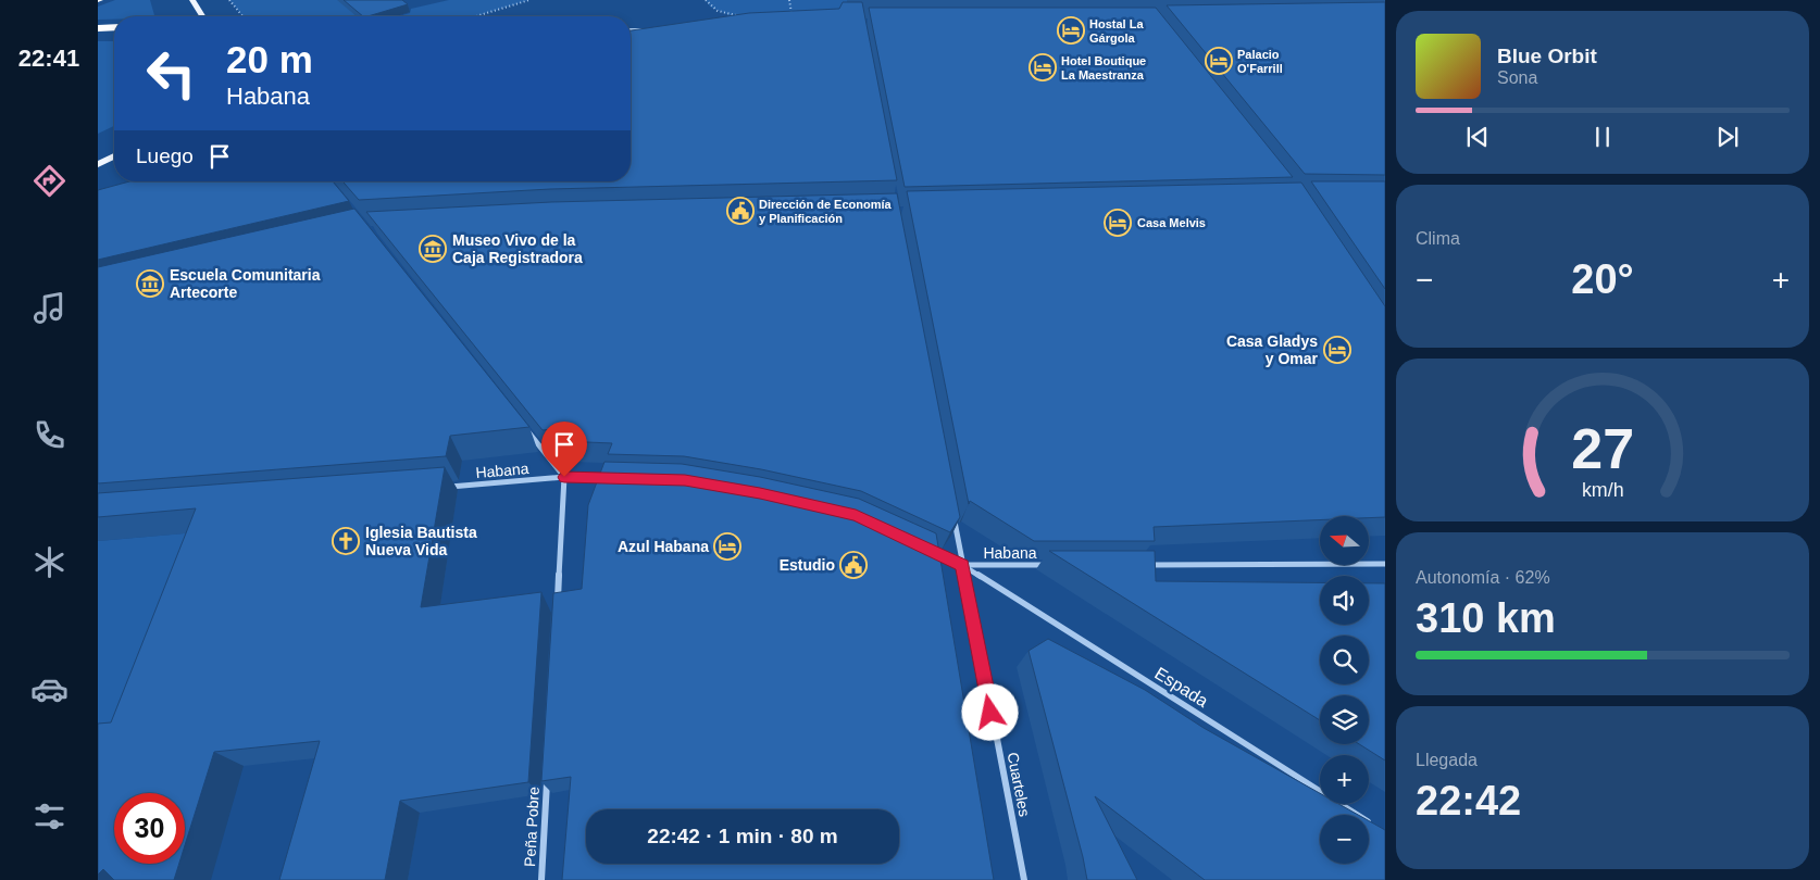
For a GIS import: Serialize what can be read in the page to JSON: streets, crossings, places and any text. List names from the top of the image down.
{
  "streets": {
    "street": [
      "Habana",
      "Espada",
      "Cuarteles",
      "Peña Pobre"
    ]
  },
  "crossings": [
    ["Habana", "Espada"],
    ["Habana", "Cuarteles"],
    ["Espada", "Cuarteles"]
  ],
  "places": {
    "hotel": [
      "Hostal La Gárgola",
      "Palacio O'Farrill",
      "Hotel Boutique La Maestranza",
      "Casa Melvis",
      "Casa Gladys y Omar",
      "Azul Habana"
    ],
    "public building": ["Dirección de Economía y Planificación", "Estudio"],
    "museum": ["Museo Vivo de la Caja Registradora", "Escuela Comunitaria Artecorte"],
    "church": ["Iglesia Bautista Nueva Vida"]
  },
  "north": "left",
  "page": {
    "tabs": "22:41",
    "turn": ["20 m", "Habana"],
    "song": ["Blue Orbit", "Sona"],
    "then": "Luego",
    "tile": [
      "Clima",
      ["Autonomía · 62%", "310 km"],
      ["Llegada", "22:42"]
    ],
    "heat": ["−", "20°", "+"],
    "map_buttons": ["+", "−"],
    "limit": "30",
    "trip": "22:42 · 1 min · 80 m",
    "gauge": ["27", "km/h"]
  }
}
